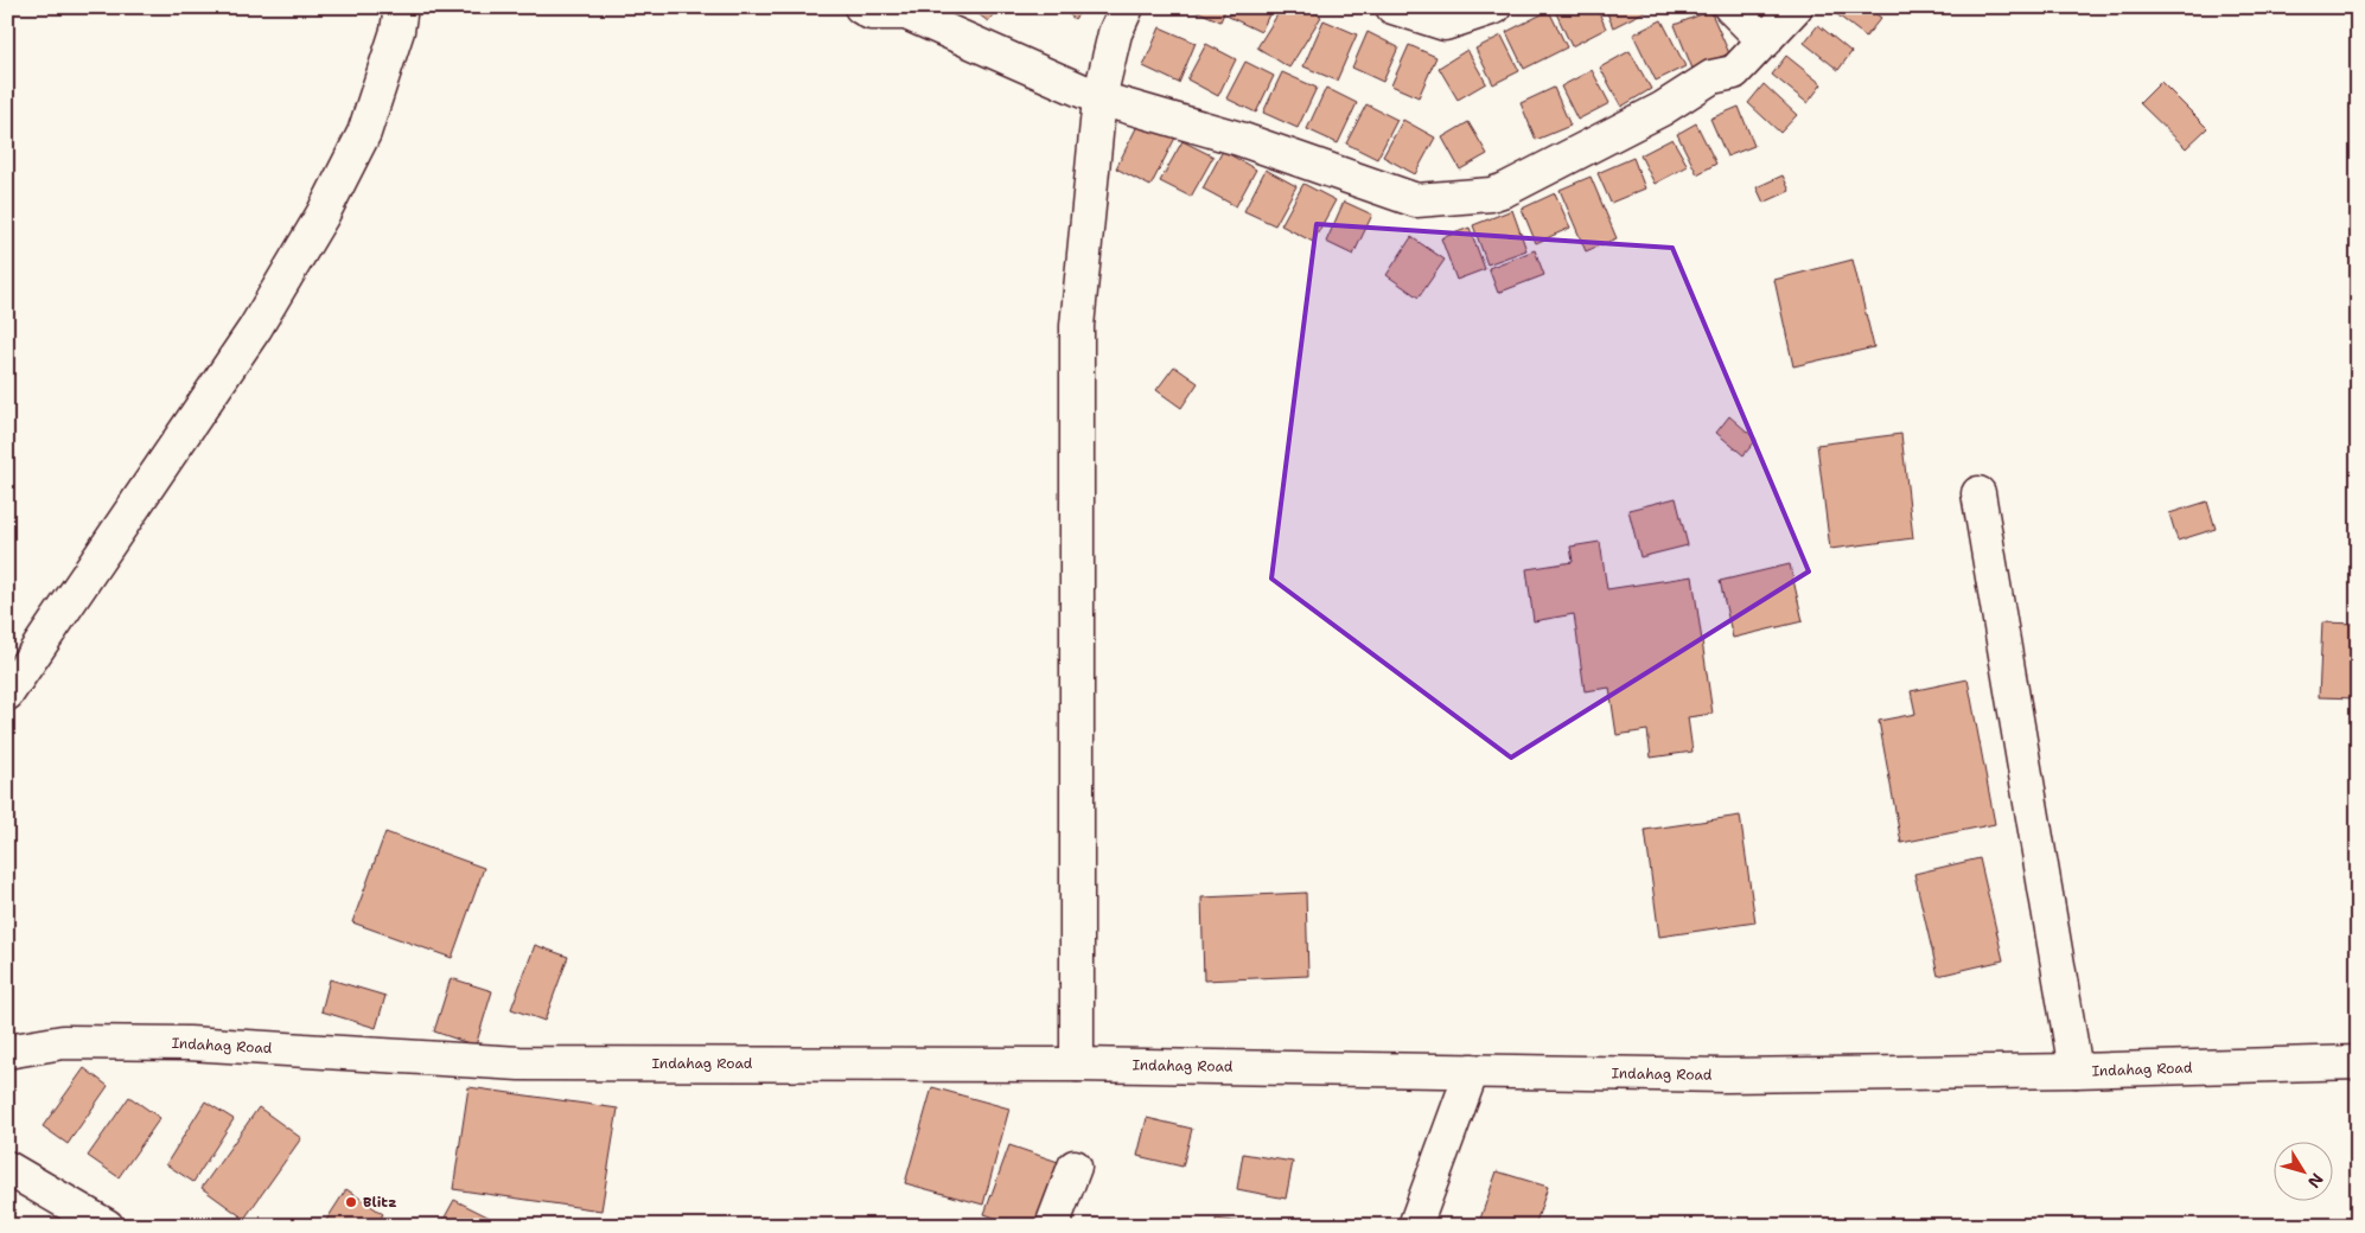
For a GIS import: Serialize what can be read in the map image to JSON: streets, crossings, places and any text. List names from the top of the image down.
{
  "streets": {
    "street": ["Indahag Road"]
  },
  "places": ["Blitz"],
  "north": "bottom right"
}
